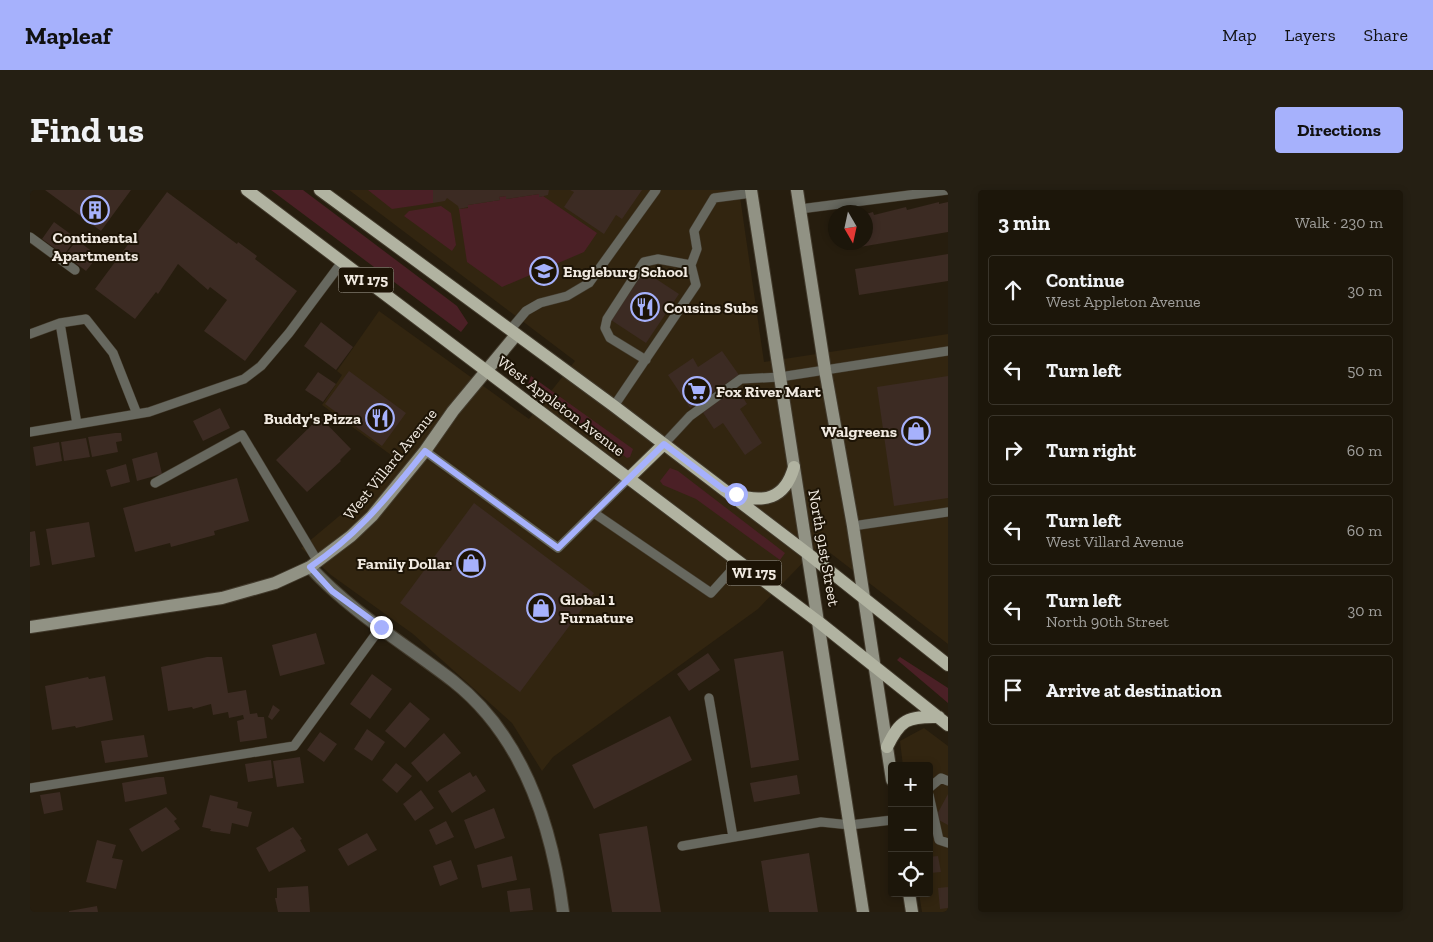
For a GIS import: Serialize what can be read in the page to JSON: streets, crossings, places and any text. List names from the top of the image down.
{
  "streets": {
    "main road": [
      "WI 175",
      "West Appleton Avenue",
      "West Villard Avenue",
      "North 91st Street"
    ]
  },
  "crossings": [
    ["West Appleton Avenue", "West Villard Avenue"],
    ["West Appleton Avenue", "North 91st Street"]
  ],
  "places": {
    "building": ["Continental Apartments"],
    "school or university": ["Engleburg School"],
    "restaurant": ["Cousins Subs", "Buddy's Pizza"],
    "supermarket": ["Fox River Mart"],
    "shop": ["Walgreens", "Family Dollar", "Global 1 Furnature"]
  },
  "north": "bottom",
  "page": {
    "header": "Mapleaf",
    "nav": ["Map", "Layers", "Share"],
    "buttons": "Directions",
    "title": "Find us",
    "heading": ["3 min", "Walk · 230 m"],
    "list": [
      ["Continue", "West Appleton Avenue", "30 m"],
      ["Turn left", "50 m"],
      ["Turn right", "60 m"],
      ["Turn left", "West Villard Avenue", "60 m"],
      ["Turn left", "North 90th Street", "30 m"],
      "Arrive at destination"
    ],
    "map_buttons": ["+", "−"]
  }
}
